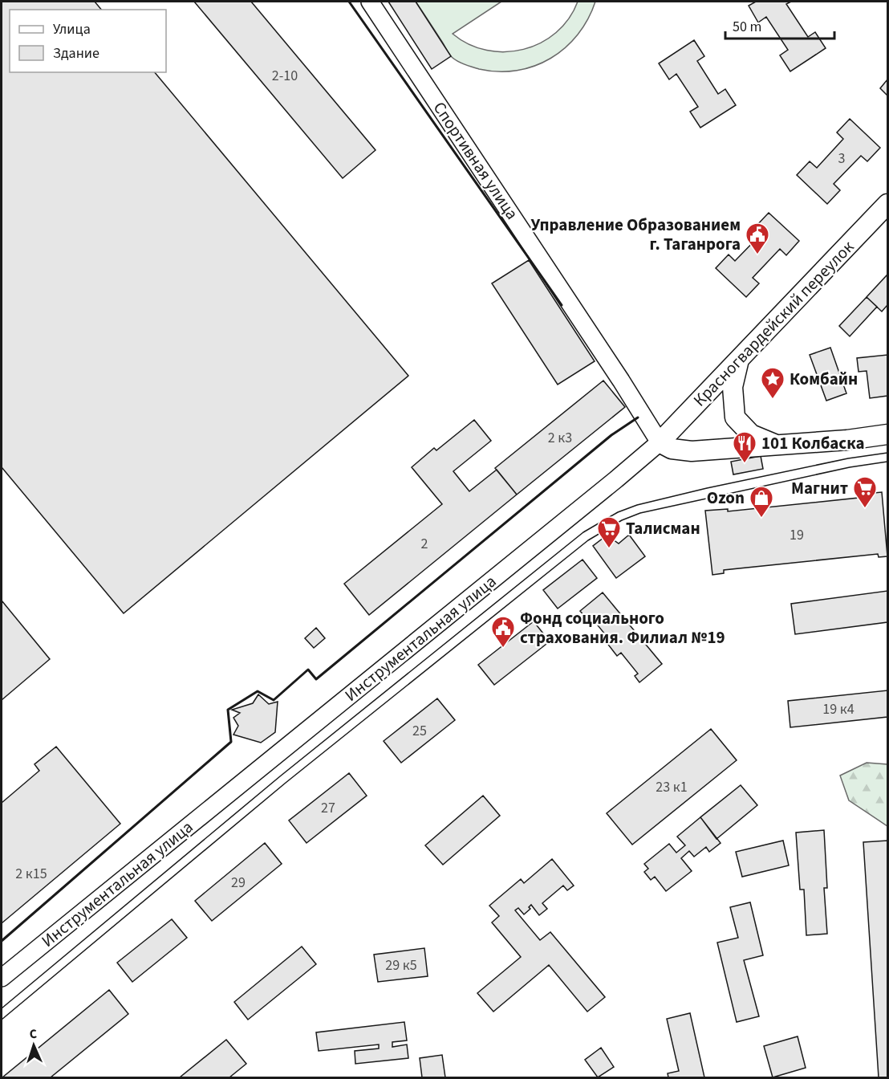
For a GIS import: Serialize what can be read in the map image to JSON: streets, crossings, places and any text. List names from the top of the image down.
{
  "streets": {
    "main road": ["Красногвардейский переулок"],
    "street": ["Спортивная улица", "Инструментальная улица"]
  },
  "crossings": [
    ["Спортивная улица", "Красногвардейский переулок"],
    ["Спортивная улица", "Инструментальная улица"],
    ["Красногвардейский переулок", "Инструментальная улица"]
  ],
  "places": {
    "public building": ["Управление Образованием г. Таганрога", "Фонд социального страхования. Филиал №19"],
    "place": ["Комбайн"],
    "restaurant": ["101 Колбаска"],
    "supermarket": ["Магнит", "Талисман"],
    "shop": ["Ozon"]
  },
  "house_numbers": [
    "2-10",
    "3",
    "2 к3",
    "19",
    "2",
    "19 к4",
    "25",
    "23 к1",
    "27",
    "2 к15",
    "29",
    "29 к5"
  ],
  "legend": ["Улица", "Здание"],
  "scale_bar": "50 m",
  "north": "top"
}
